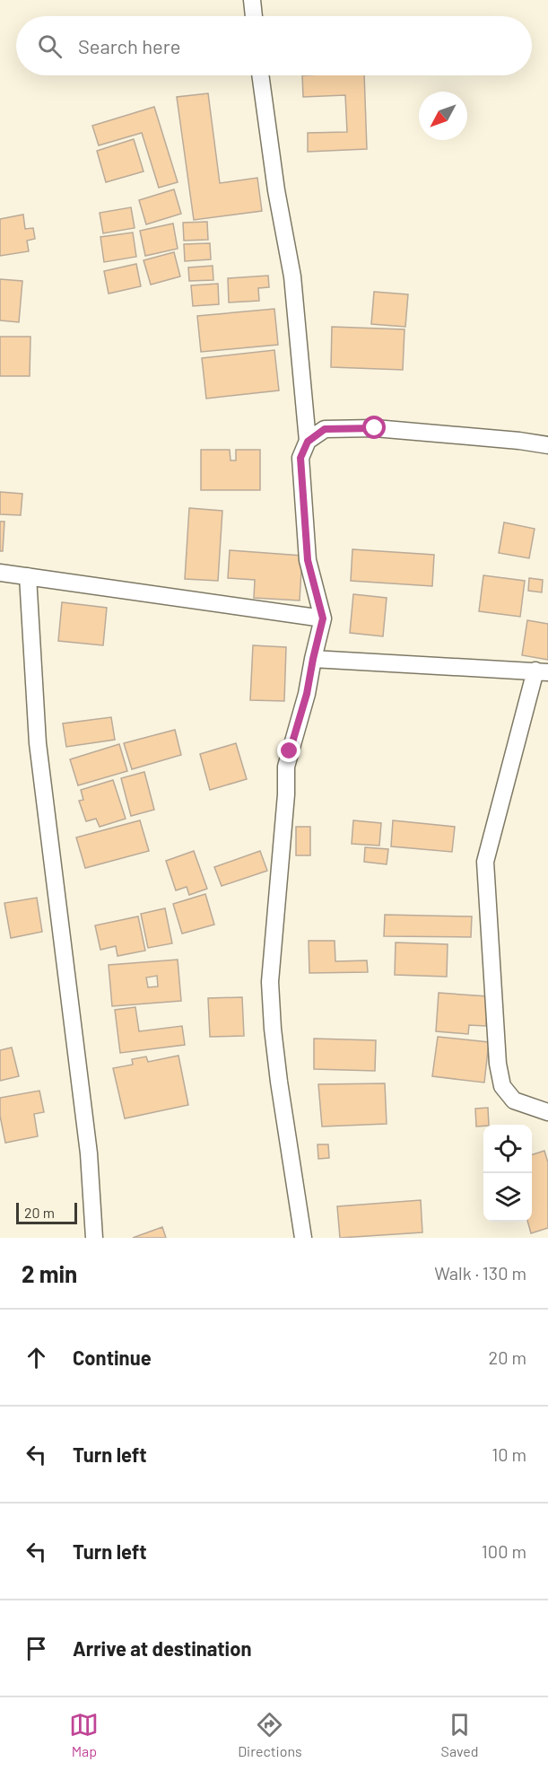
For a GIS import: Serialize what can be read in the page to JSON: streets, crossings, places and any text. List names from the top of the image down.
{
  "scale_bar": "20 m",
  "north": "bottom left",
  "page": {
    "search": "Search here",
    "scale": "20 m",
    "heading": ["2 min", "Walk · 130 m"],
    "list": [
      ["Continue", "20 m"],
      ["Turn left", "10 m"],
      ["Turn left", "100 m"],
      "Arrive at destination"
    ],
    "nav": ["Map", "Directions", "Saved"]
  }
}
